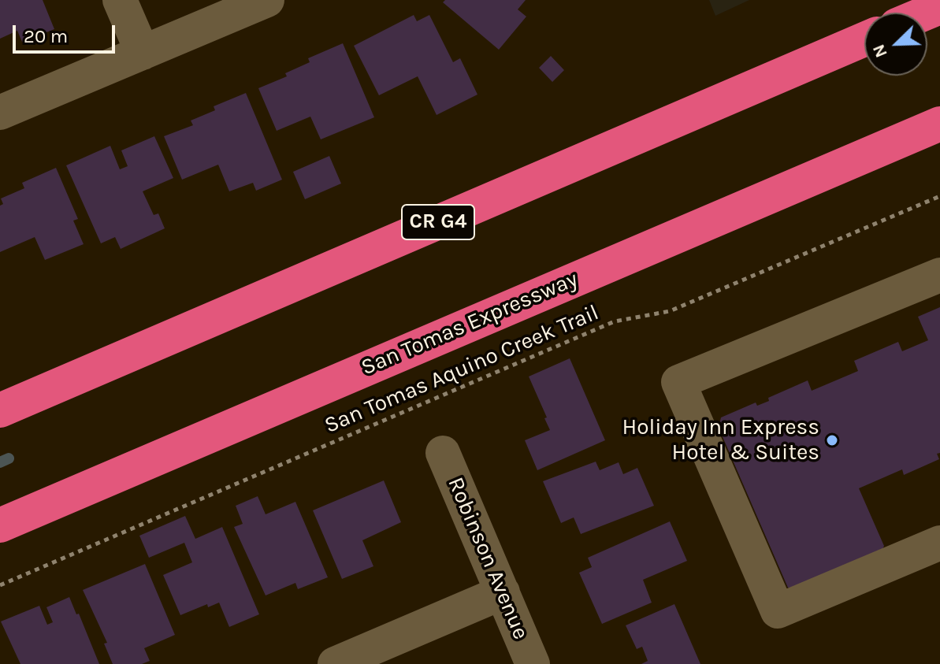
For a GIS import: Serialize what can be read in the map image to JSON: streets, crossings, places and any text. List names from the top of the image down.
{
  "streets": {
    "highway": ["CR G4", "San Tomas Expressway"],
    "street": ["Robinson Avenue"],
    "path": ["San Tomas Aquino Creek Trail"]
  },
  "places": ["Holiday Inn Express Hotel & Suites"],
  "scale_bar": "20 m",
  "north": "bottom left"
}
